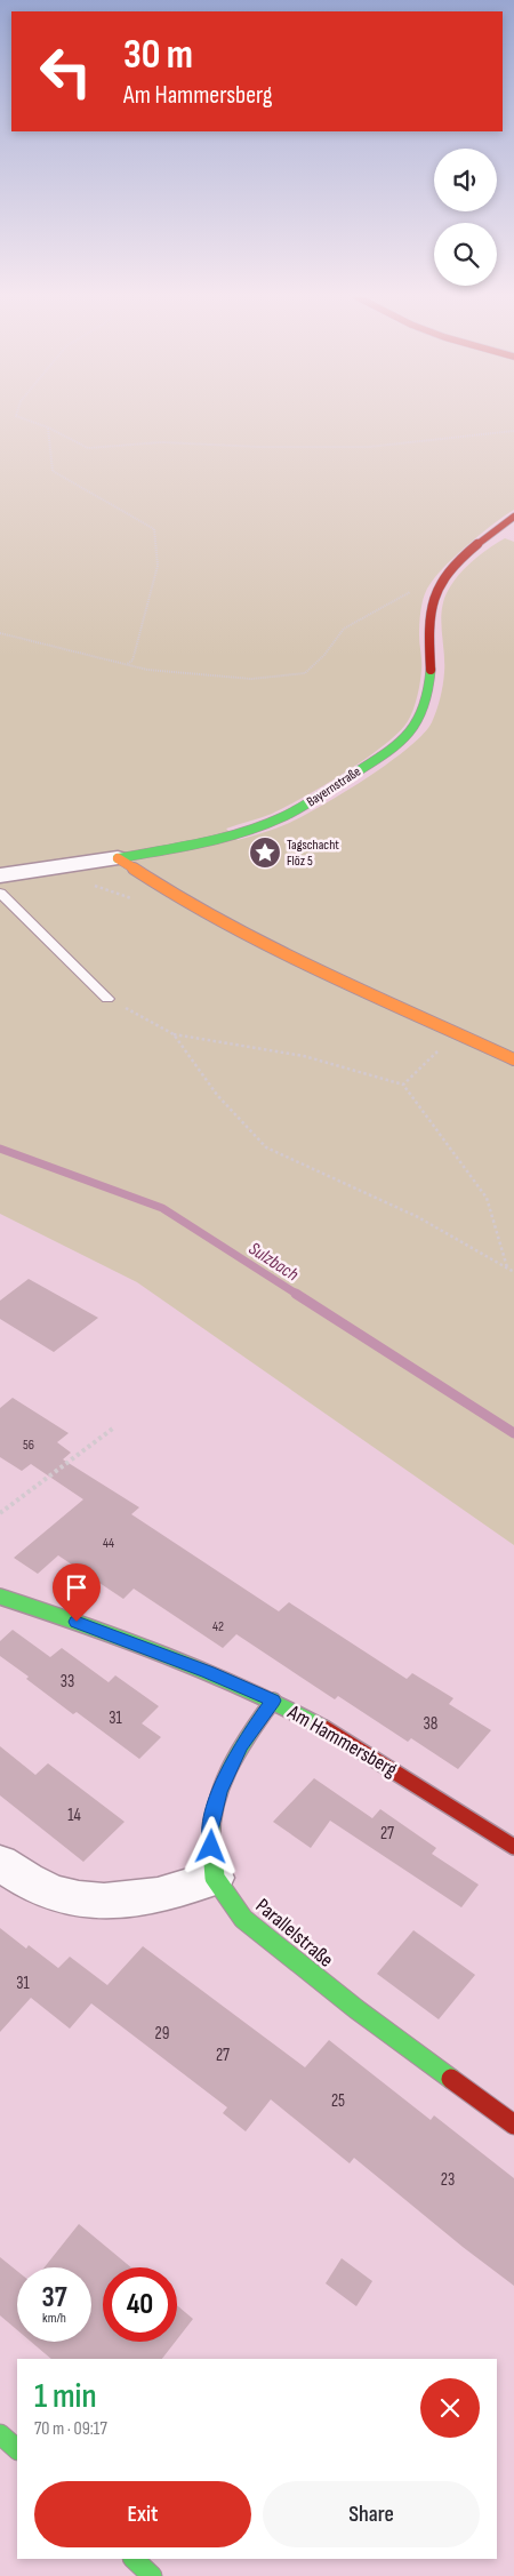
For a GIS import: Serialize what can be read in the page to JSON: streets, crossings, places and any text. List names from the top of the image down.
{
  "streets": {
    "street": ["Bayernstraße", "Am Hammersberg", "Parallelstraße"]
  },
  "crossings": [
    ["Am Hammersberg", "Parallelstraße"]
  ],
  "water": ["Sulzbach"],
  "places": {
    "place": ["Tagschacht Flöz 5"]
  },
  "house_numbers": [
    "56",
    "44",
    "42",
    "33",
    "31",
    "38",
    "14",
    "27",
    "31",
    "29",
    "27",
    "25",
    "23"
  ],
  "page": {
    "turn": ["30 m", "Am Hammersberg"],
    "speed": "37 km/h",
    "limit": "40",
    "heading": ["1 min", "70 m · 09:17"],
    "buttons": ["Exit", "Share"]
  }
}
